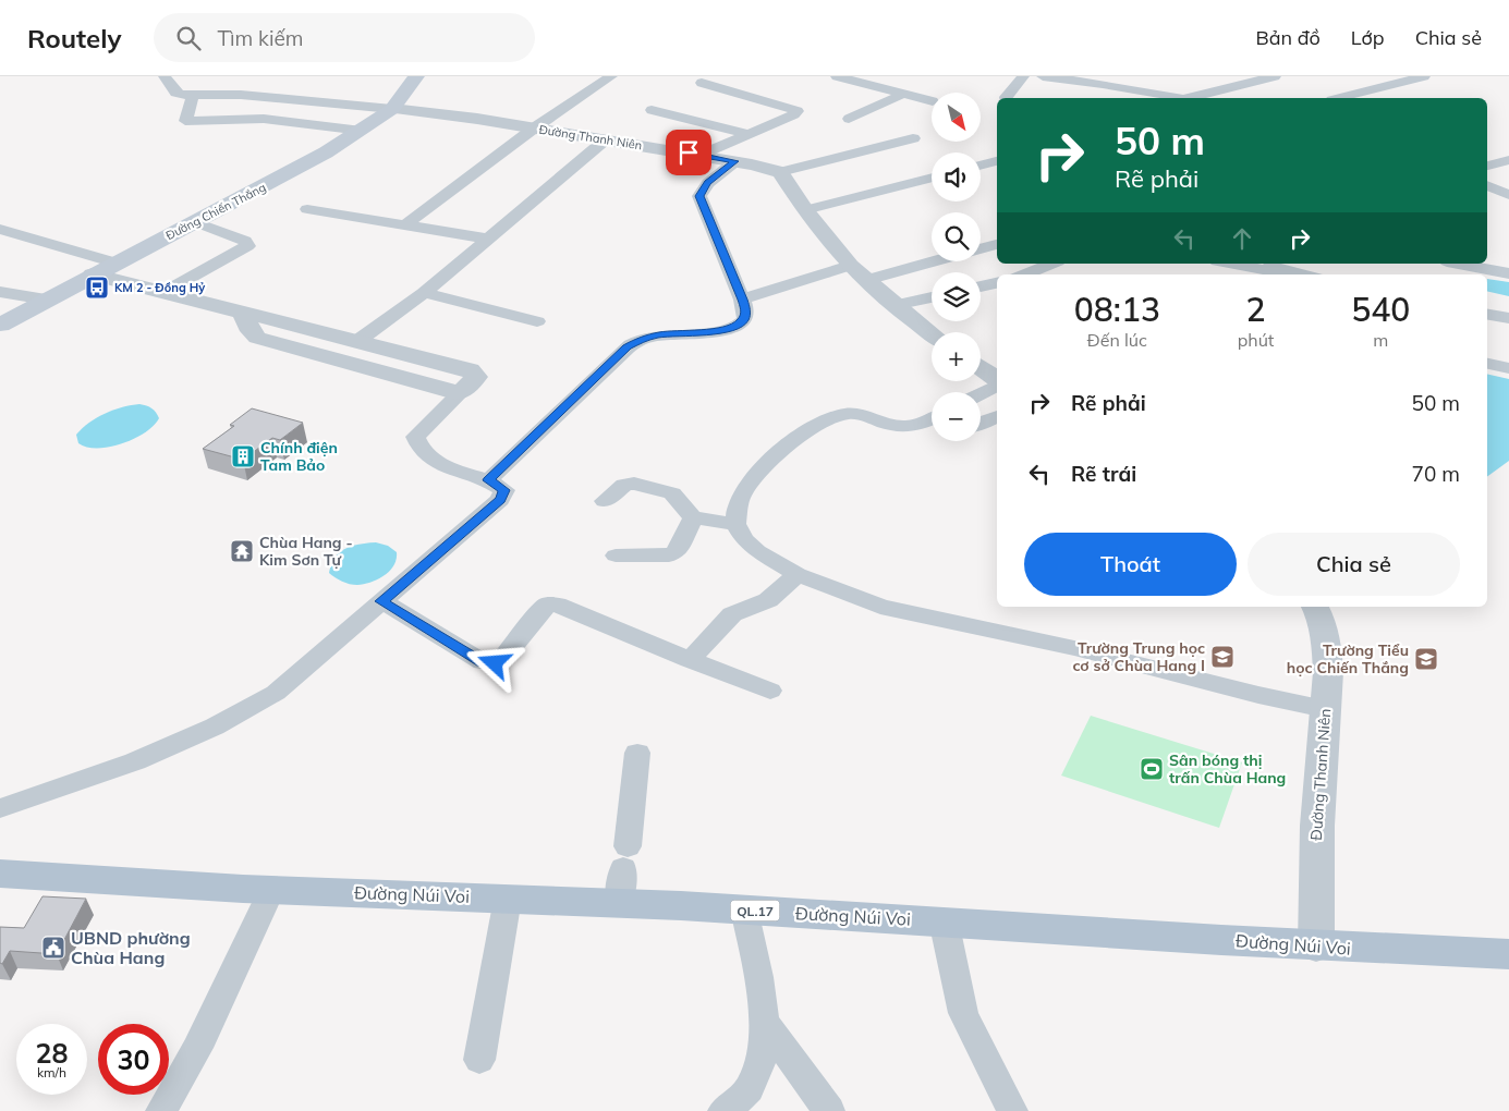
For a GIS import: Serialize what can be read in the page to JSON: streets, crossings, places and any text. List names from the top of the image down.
{
  "streets": {
    "main road": ["Đường Chiến Thắng", "Đường Núi Voi", "QL.17"],
    "street": ["Đường Thanh Niên"]
  },
  "crossings": [
    ["Đường Thanh Niên", "Đường Chiến Thắng"],
    ["Đường Thanh Niên", "Đường Núi Voi"]
  ],
  "places": {
    "bus stop": ["KM 2 - Đồng Hỷ"],
    "building": ["Chính điện Tam Bảo"],
    "temple": ["Chùa Hang - Kim Sơn Tự"],
    "school or university": ["Trường Trung học cơ sở Chùa Hang I", "Trường Tiểu học Chiến Thắng"],
    "sports": ["Sân bóng thị trấn Chùa Hang"],
    "public building": ["UBND phường Chùa Hang"]
  },
  "north": "bottom right",
  "page": {
    "header": "Routely",
    "search": "Tìm kiếm",
    "nav": ["Bản đồ", "Lớp", "Chia sẻ"],
    "map_buttons": ["+", "−"],
    "turn": ["50 m", "Rẽ phải"],
    "eta": [
      "08:13",
      "Đến lúc",
      "2",
      "phút",
      "540",
      "m"
    ],
    "list": [
      {
        "name": "Rẽ phải",
        "value": "50 m"
      },
      {
        "name": "Rẽ trái",
        "value": "70 m"
      }
    ],
    "buttons": ["Thoát", "Chia sẻ"],
    "speed": "28 km/h",
    "limit": "30"
  }
}
